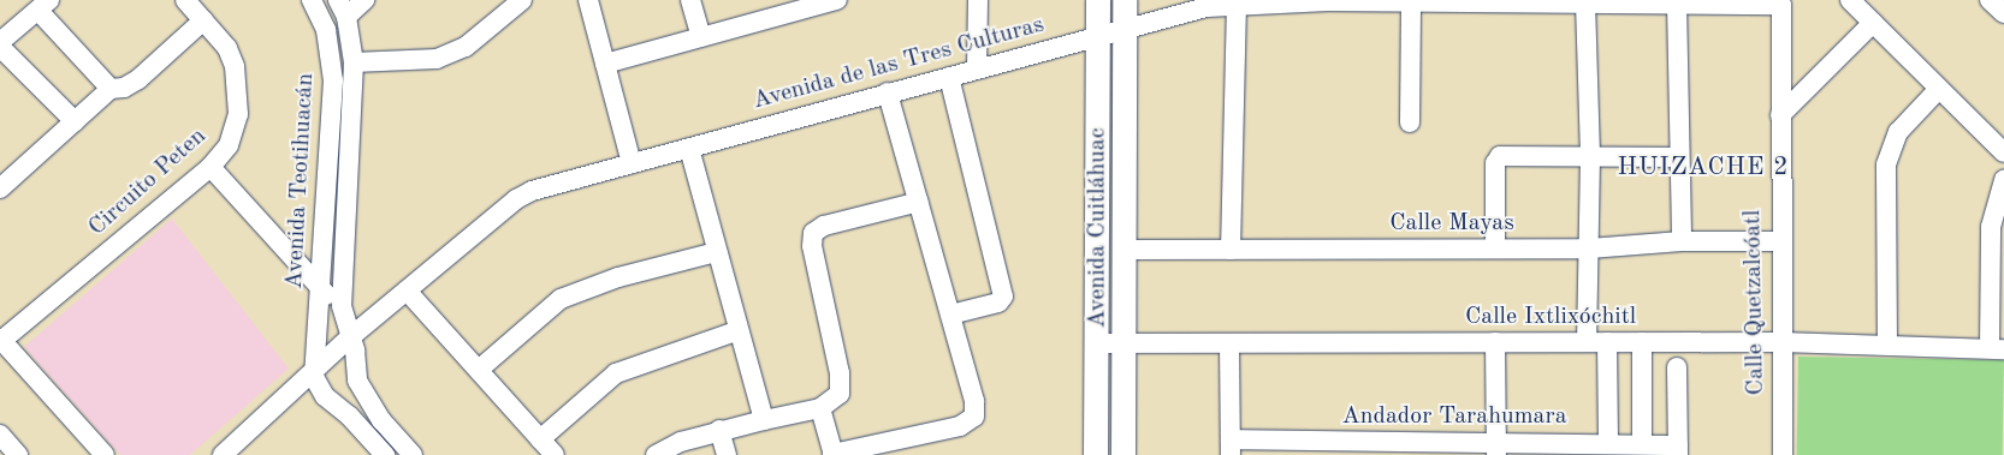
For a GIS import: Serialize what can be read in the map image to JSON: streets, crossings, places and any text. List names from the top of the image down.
{
  "streets": {
    "main road": ["Avenida Cuitláhuac"],
    "street": [
      "Avenida de las Tres Culturas",
      "Avenida Teotihuacán",
      "Circuito Peten",
      "Calle Mayas",
      "Calle Quetzalcóatl",
      "Calle Ixtlixóchitl",
      "Andador Tarahumara"
    ]
  },
  "crossings": [
    ["Avenida de las Tres Culturas", "Avenida Teotihuacán"],
    ["Avenida de las Tres Culturas", "Avenida Cuitláhuac"],
    ["Avenida de las Tres Culturas", "Calle Quetzalcóatl"],
    ["Calle Mayas", "Avenida Cuitláhuac"],
    ["Calle Mayas", "Calle Quetzalcóatl"],
    ["Avenida Cuitláhuac", "Calle Ixtlixóchitl"],
    ["Calle Quetzalcóatl", "Calle Ixtlixóchitl"]
  ],
  "districts": ["HUIZACHE 2"]
}
